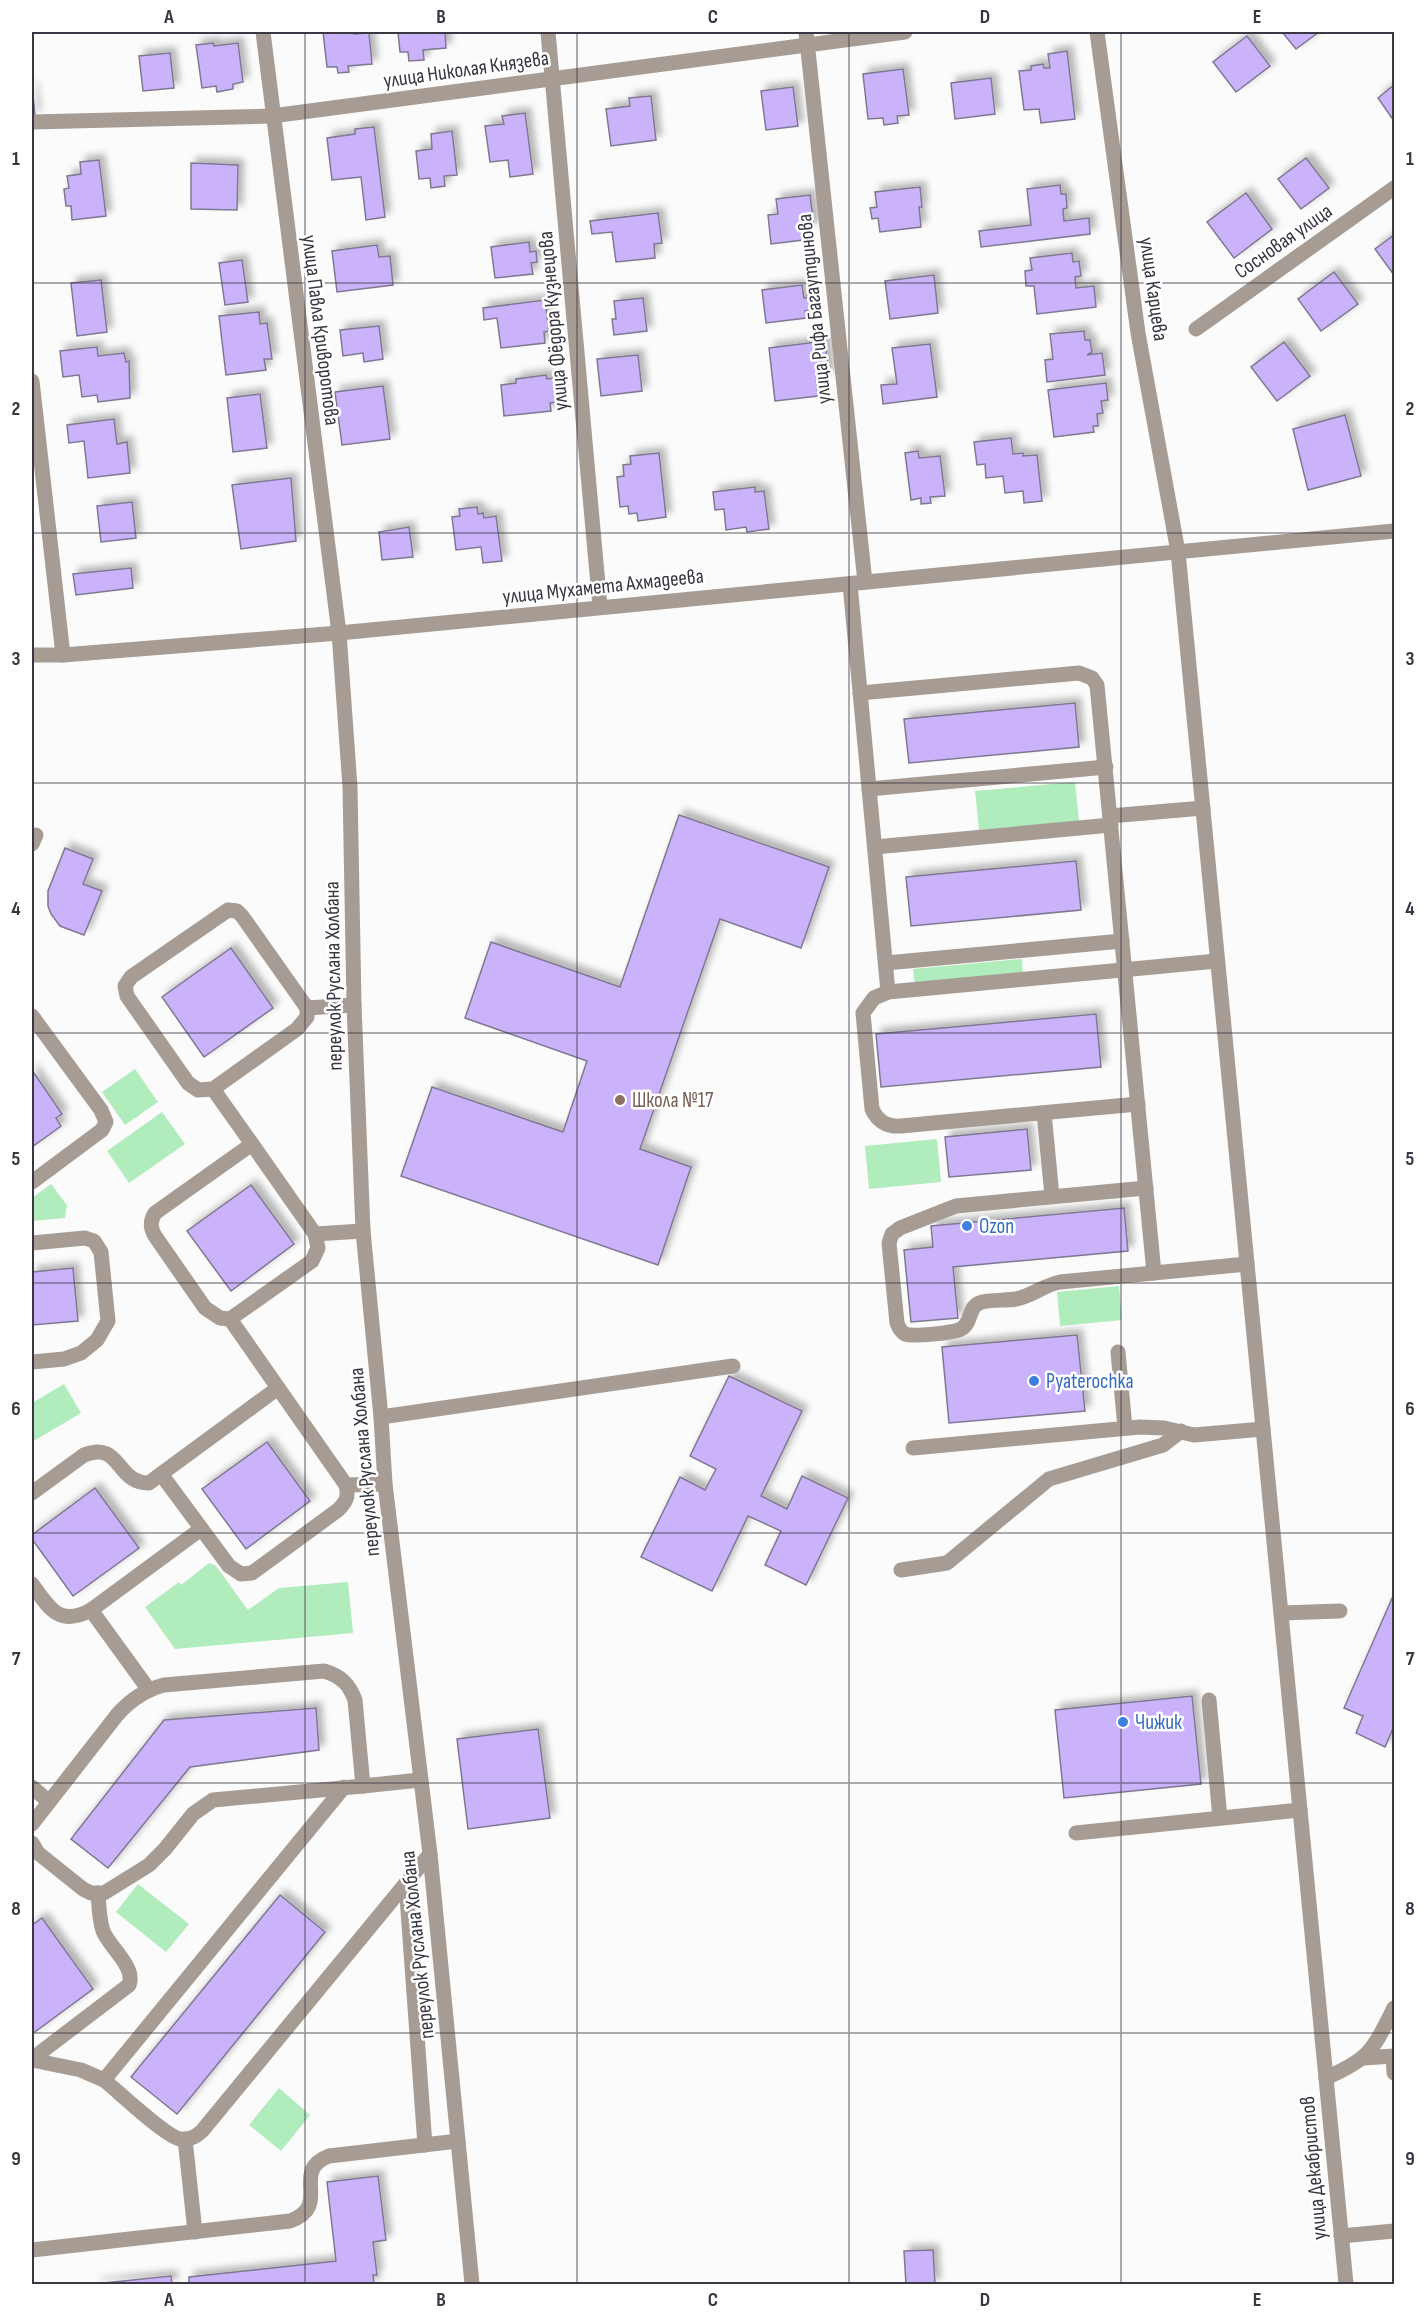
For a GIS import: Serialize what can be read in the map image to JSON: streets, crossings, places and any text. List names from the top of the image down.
{
  "streets": {
    "street": [
      "улица Николая Князева",
      "Сосновая улица",
      "улица Карцева",
      "улица Рифа Багаутдинова",
      "улица Фёдора Кузнецова",
      "улица Павла Криворотова",
      "улица Мухамета Ахмадеева",
      "переулок Руслана Холбана",
      "улица Декабристов"
    ]
  },
  "crossings": [
    ["улица Николая Князева", "улица Рифа Багаутдинова"],
    ["улица Николая Князева", "улица Фёдора Кузнецова"],
    ["улица Николая Князева", "улица Павла Криворотова"],
    ["улица Карцева", "улица Мухамета Ахмадеева"],
    ["улица Карцева", "улица Декабристов"],
    ["улица Рифа Багаутдинова", "улица Мухамета Ахмадеева"],
    ["улица Фёдора Кузнецова", "улица Мухамета Ахмадеева"],
    ["улица Павла Криворотова", "улица Мухамета Ахмадеева"],
    ["улица Павла Криворотова", "переулок Руслана Холбана"],
    ["улица Мухамета Ахмадеева", "переулок Руслана Холбана"]
  ],
  "places": [
    "Школа №17",
    "Ozon",
    "Pyaterochka",
    "Чижик"
  ],
  "grid": {
    "columns": [
      "A",
      "B",
      "C",
      "D",
      "E"
    ],
    "rows": [
      "1",
      "2",
      "3",
      "4",
      "5",
      "6",
      "7",
      "8",
      "9"
    ]
  }
}
